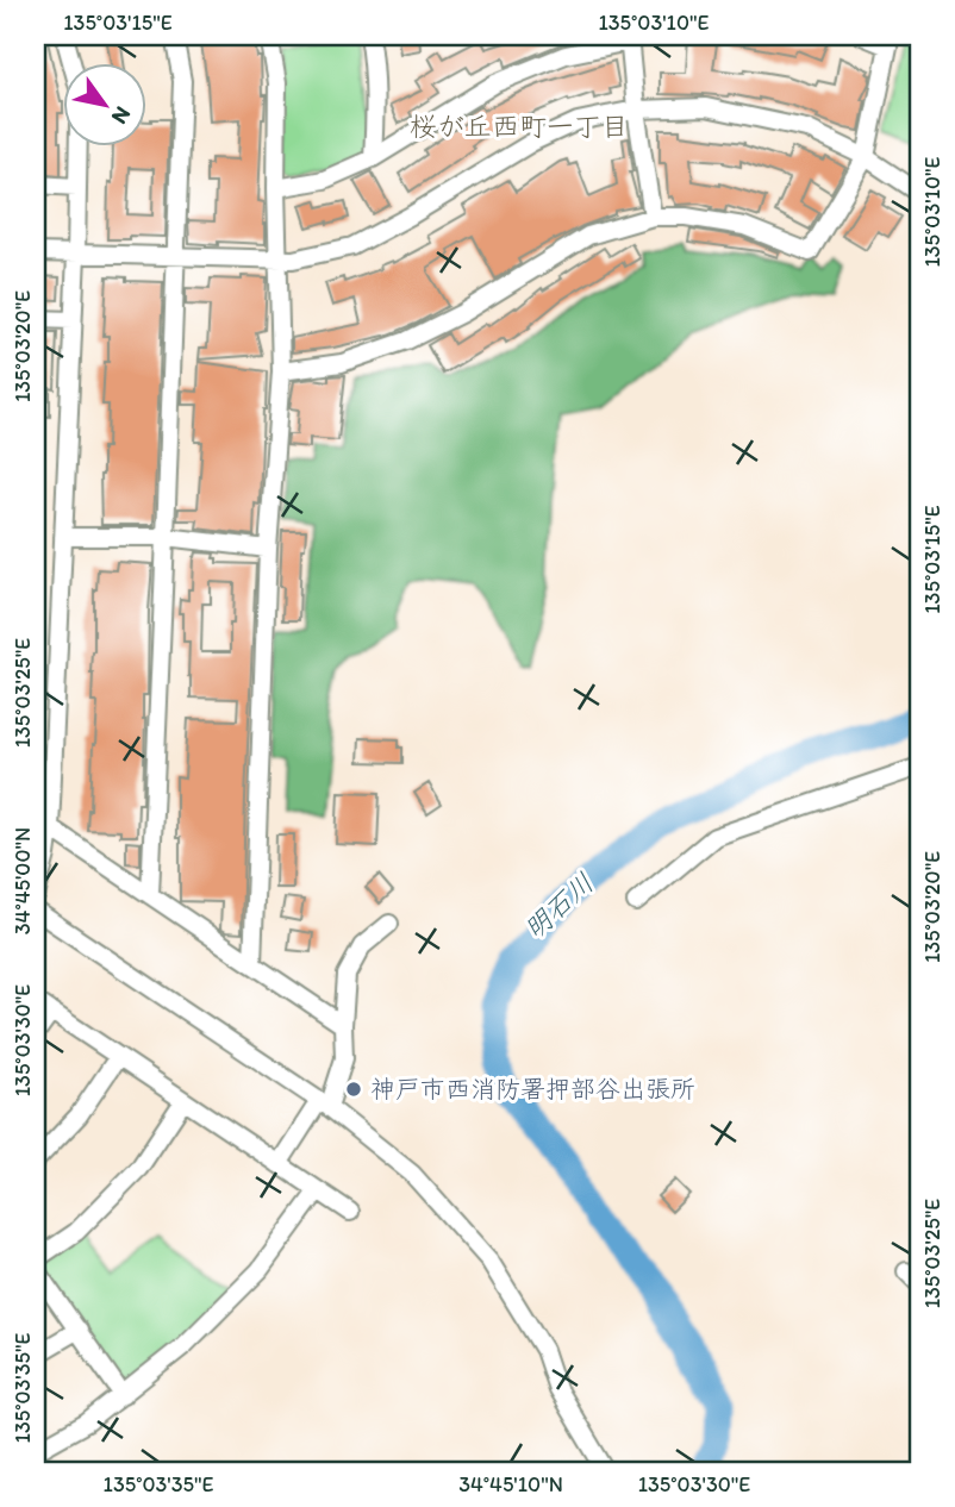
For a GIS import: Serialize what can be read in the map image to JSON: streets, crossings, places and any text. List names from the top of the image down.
{
  "districts": ["桜が丘西町一丁目"],
  "water": ["明石川"],
  "places": ["神戸市西消防署押部谷出張所"],
  "north": "bottom right",
  "coordinates": [
    "135°03'15\"E",
    "135°03'10\"E",
    "135°03'20\"E",
    "135°03'25\"E",
    "34°45'00\"N",
    "135°03'30\"E",
    "135°03'35\"E",
    "34°45'10\"N"
  ]
}
